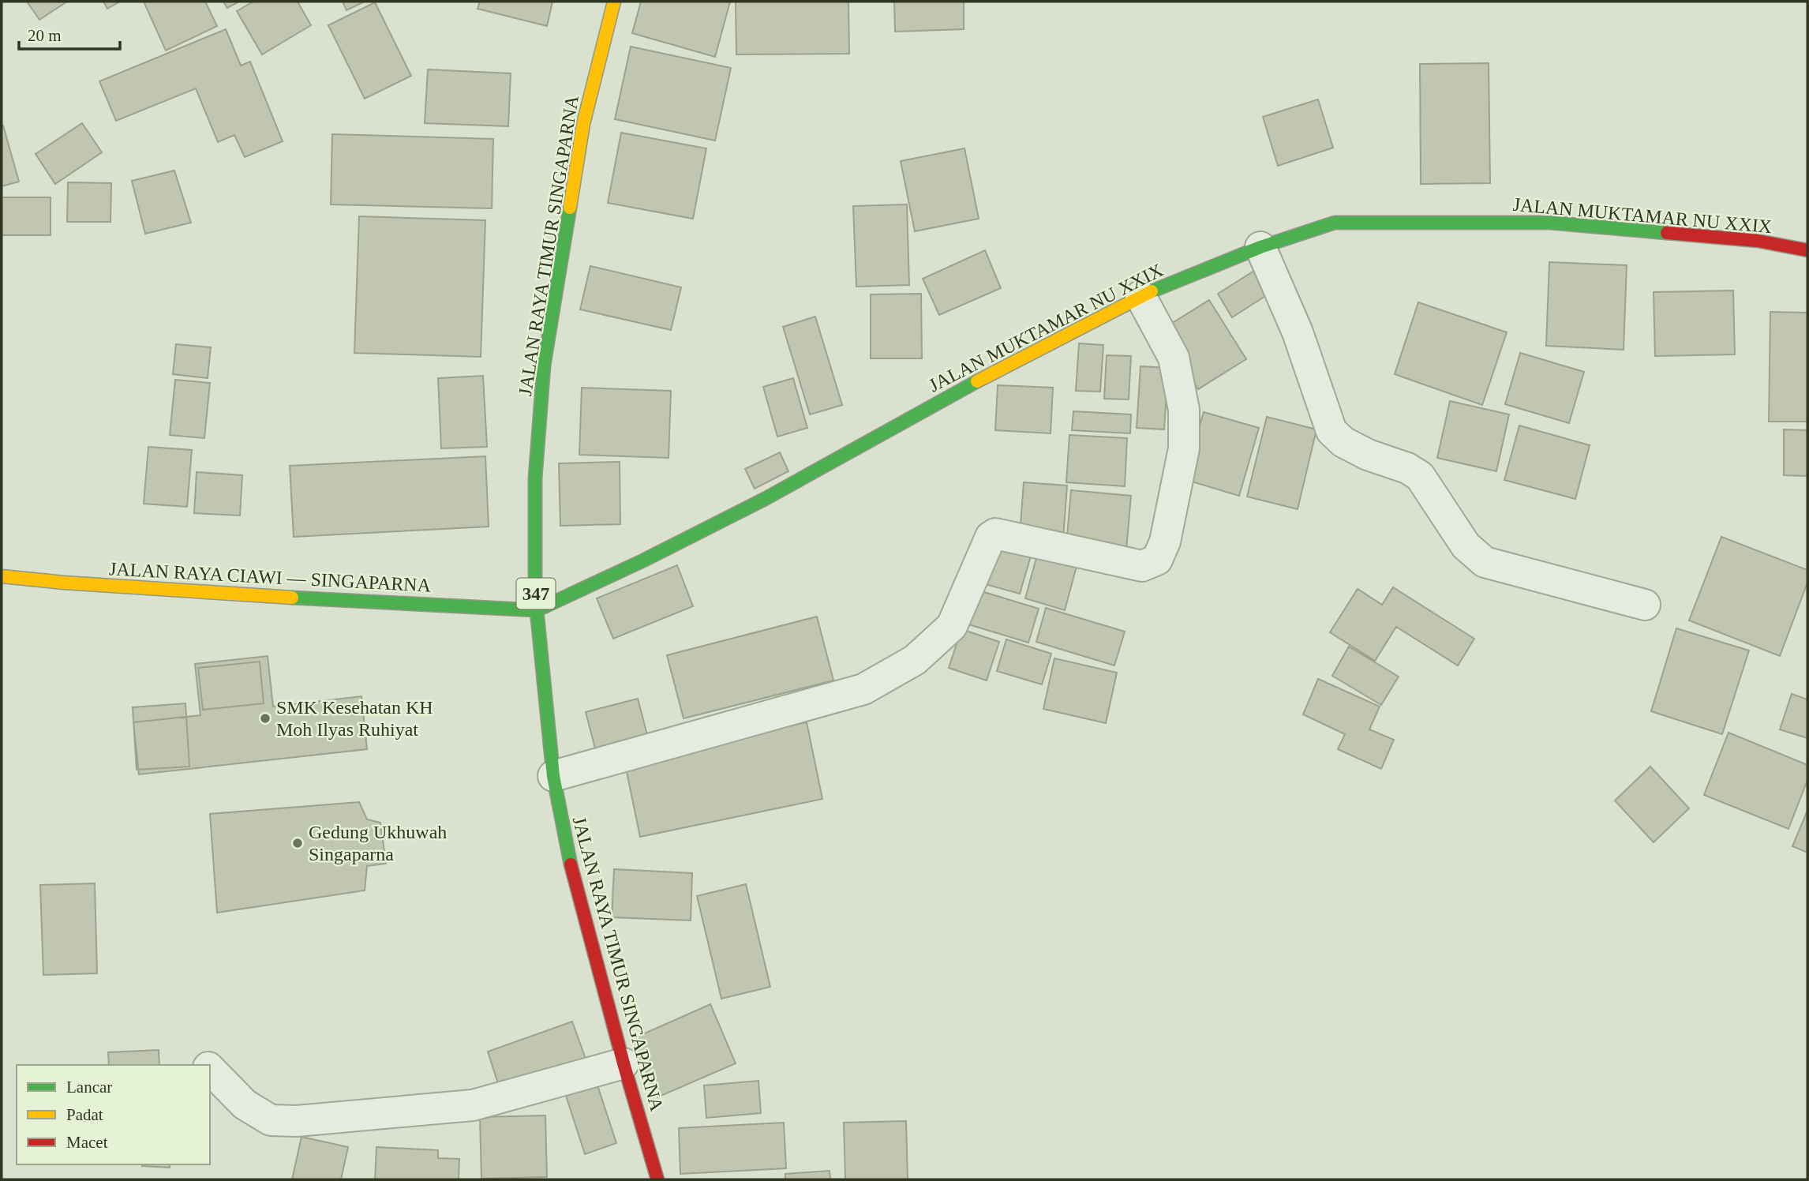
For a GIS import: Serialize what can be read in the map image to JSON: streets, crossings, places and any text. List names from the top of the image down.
{
  "streets": {
    "main road": [
      "JALAN MUKTAMAR NU XXIX",
      "JALAN RAYA TIMUR SINGAPARNA",
      "JALAN RAYA CIAWI — SINGAPARNA",
      "347"
    ]
  },
  "crossings": [
    ["JALAN MUKTAMAR NU XXIX", "JALAN RAYA TIMUR SINGAPARNA"],
    ["JALAN MUKTAMAR NU XXIX", "JALAN RAYA CIAWI — SINGAPARNA"],
    ["JALAN RAYA TIMUR SINGAPARNA", "JALAN RAYA CIAWI — SINGAPARNA"]
  ],
  "places": ["SMK Kesehatan KH Moh Ilyas Ruhiyat", "Gedung Ukhuwah Singaparna"],
  "legend": ["Lancar", "Padat", "Macet"],
  "scale_bar": "20 m"
}
